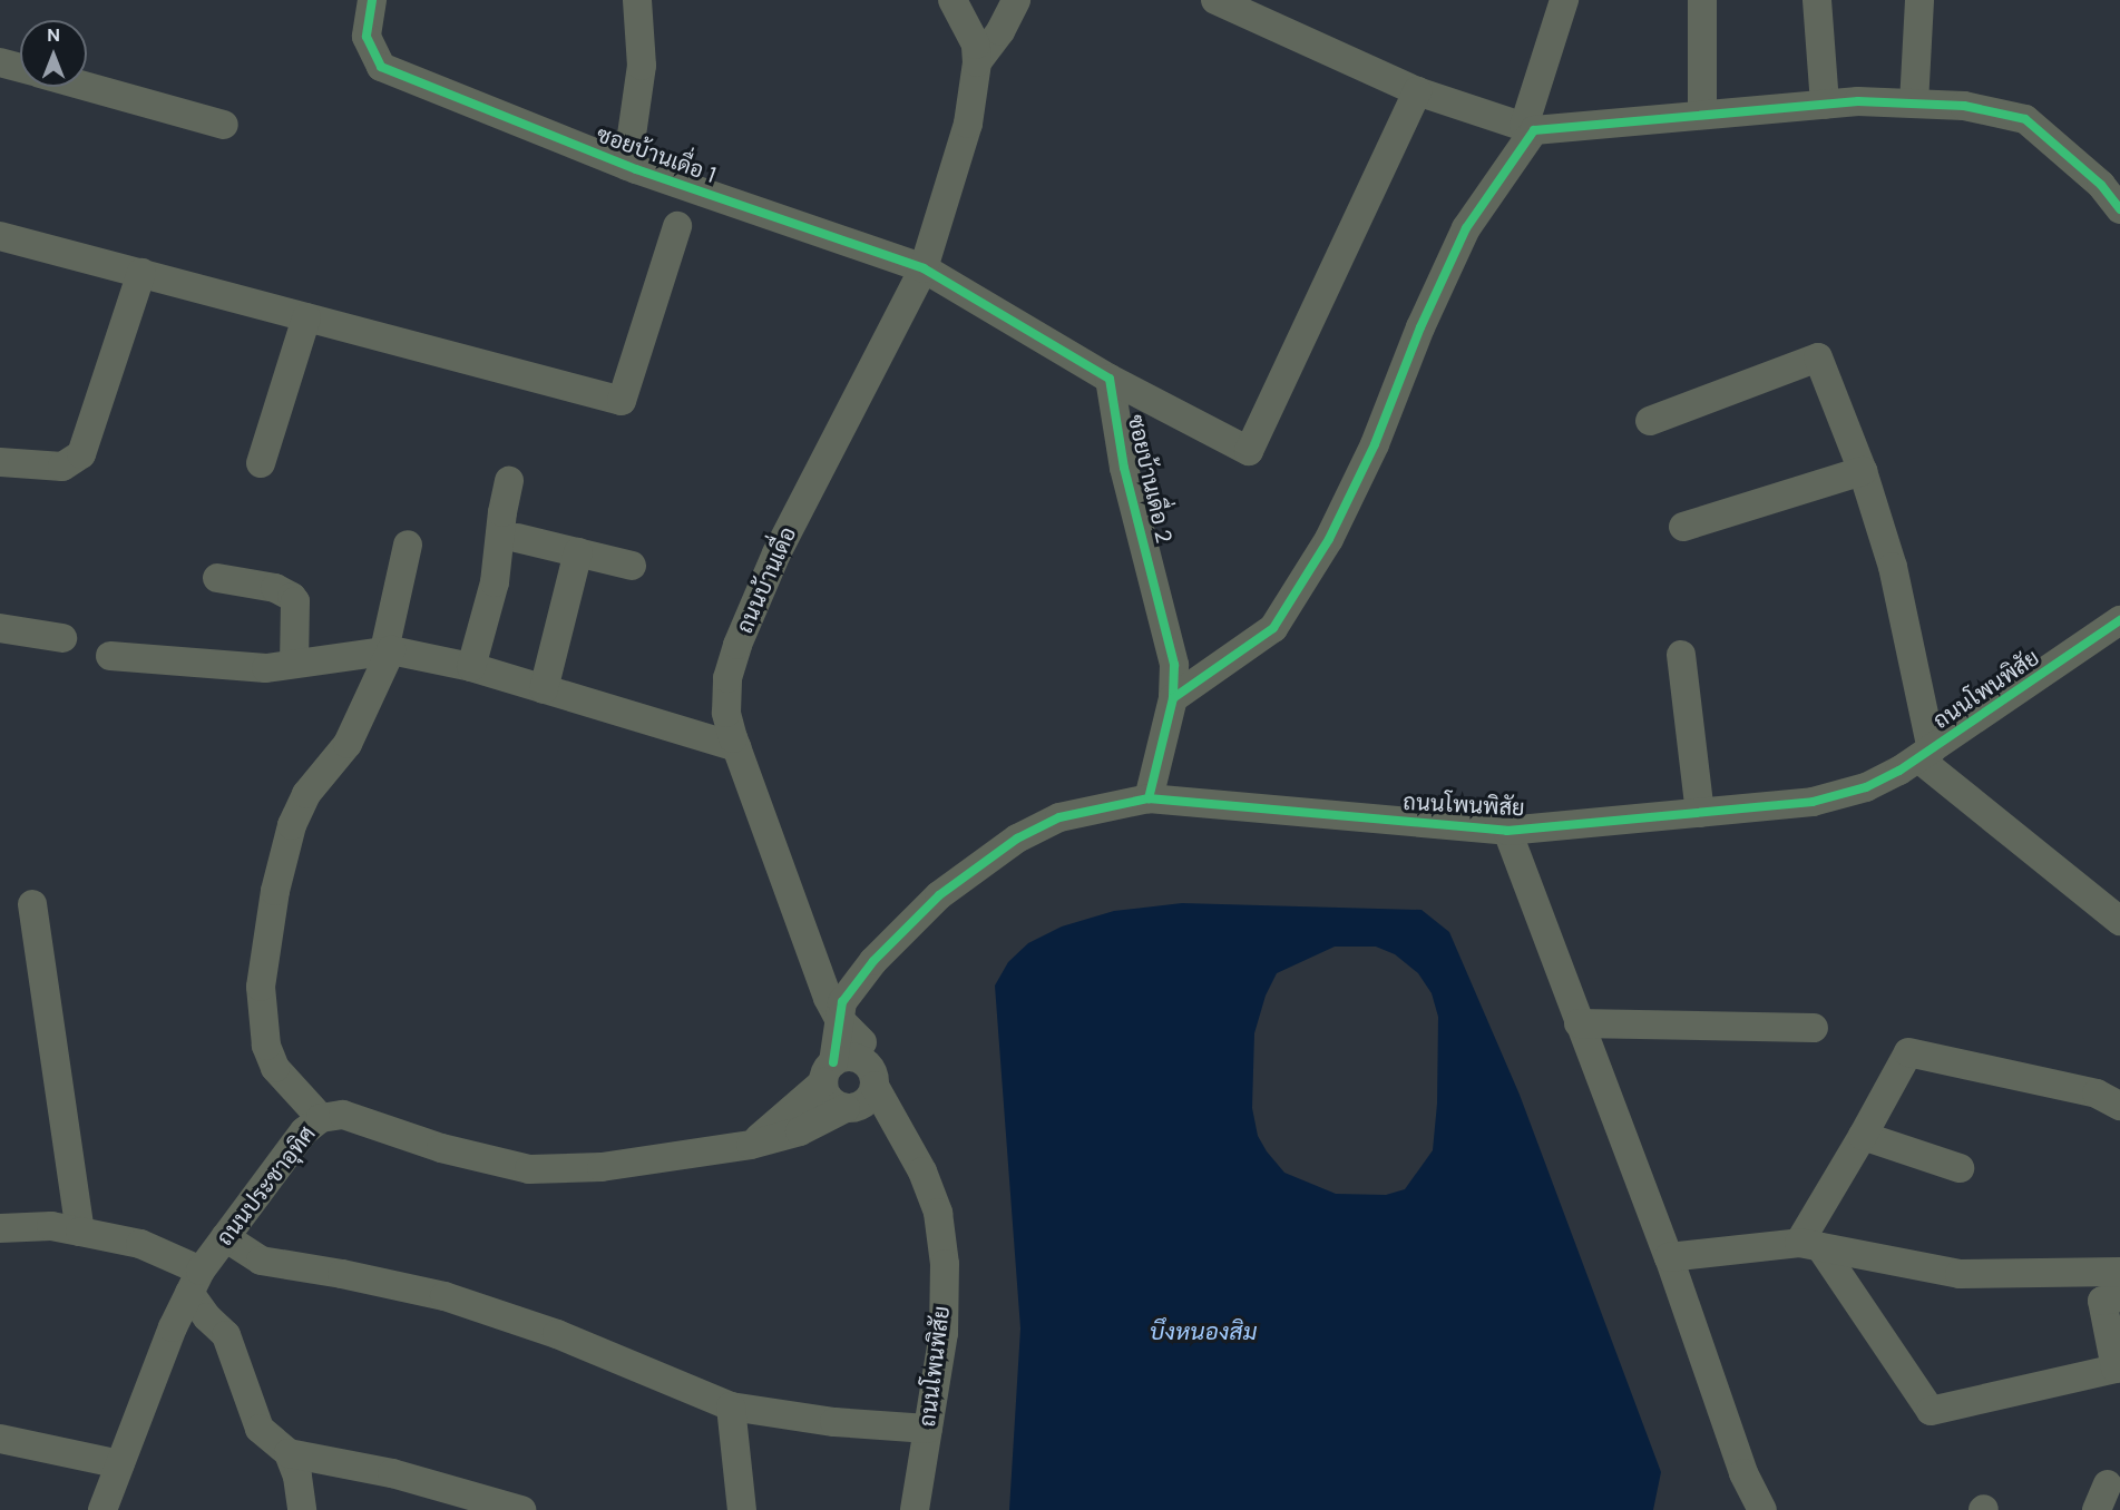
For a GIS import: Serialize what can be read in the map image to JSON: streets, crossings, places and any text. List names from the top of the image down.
{
  "streets": {
    "street": [
      "ซอยบ้านเดื่อ 1",
      "ซอยบ้านเดื่อ 2",
      "ถนนบ้านเดื่อ",
      "ถนนโพนพิสัย",
      "ถนนประชาอุทิศ"
    ]
  },
  "crossings": [
    ["ซอยบ้านเดื่อ 1", "ถนนบ้านเดื่อ"],
    ["ซอยบ้านเดื่อ 2", "ถนนโพนพิสัย"],
    ["ถนนบ้านเดื่อ", "ถนนโพนพิสัย"],
    ["ถนนบ้านเดื่อ", "ถนนประชาอุทิศ"],
    ["ถนนโพนพิสัย", "ถนนประชาอุทิศ"]
  ],
  "water": ["บึงหนองสิม"],
  "north": "top"
}
